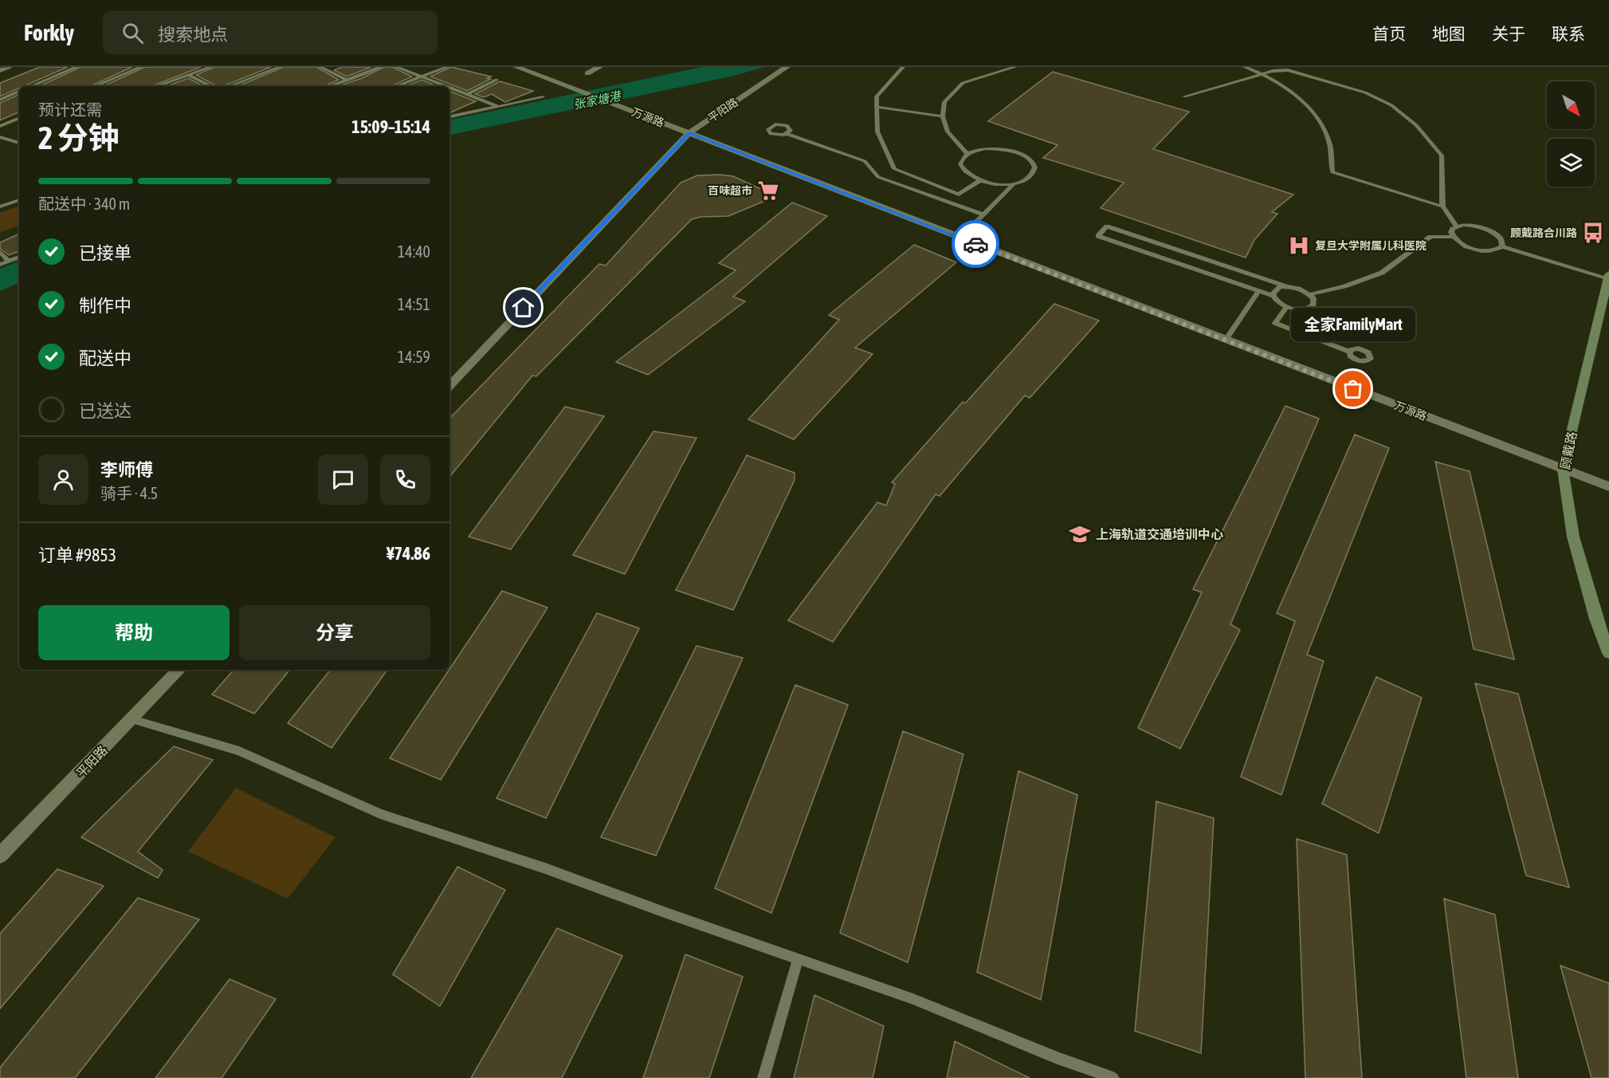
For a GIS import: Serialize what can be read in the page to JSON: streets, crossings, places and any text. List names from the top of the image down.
{
  "streets": {
    "main road": ["顾戴路"],
    "street": ["平阳路", "万源路"]
  },
  "crossings": [
    ["平阳路", "万源路"],
    ["万源路", "顾戴路"]
  ],
  "water": ["张家塘港"],
  "places": {
    "supermarket": ["百味超市"],
    "bus stop": ["顾戴路合川路"],
    "hospital": ["复旦大学附属儿科医院"],
    "other": ["全家FamilyMart"],
    "school or university": ["上海轨道交通培训中心"]
  },
  "north": "bottom right",
  "page": {
    "header": "Forkly",
    "search": "搜索地点",
    "nav": [
      "首页",
      "地图",
      "关于",
      "联系"
    ],
    "heading": ["2 分钟", "预计还需", "15:09–15:14"],
    "panel": [
      "李师傅",
      "骑手 · 4.5",
      "订单 #9853",
      "¥74.86"
    ],
    "bar": "配送中 · 340 m",
    "list": [
      ["已接单", "14:40"],
      ["制作中", "14:51"],
      ["配送中", "14:59"],
      "已送达"
    ],
    "bubble": "全家FamilyMart",
    "buttons": ["帮助", "分享"]
  }
}
